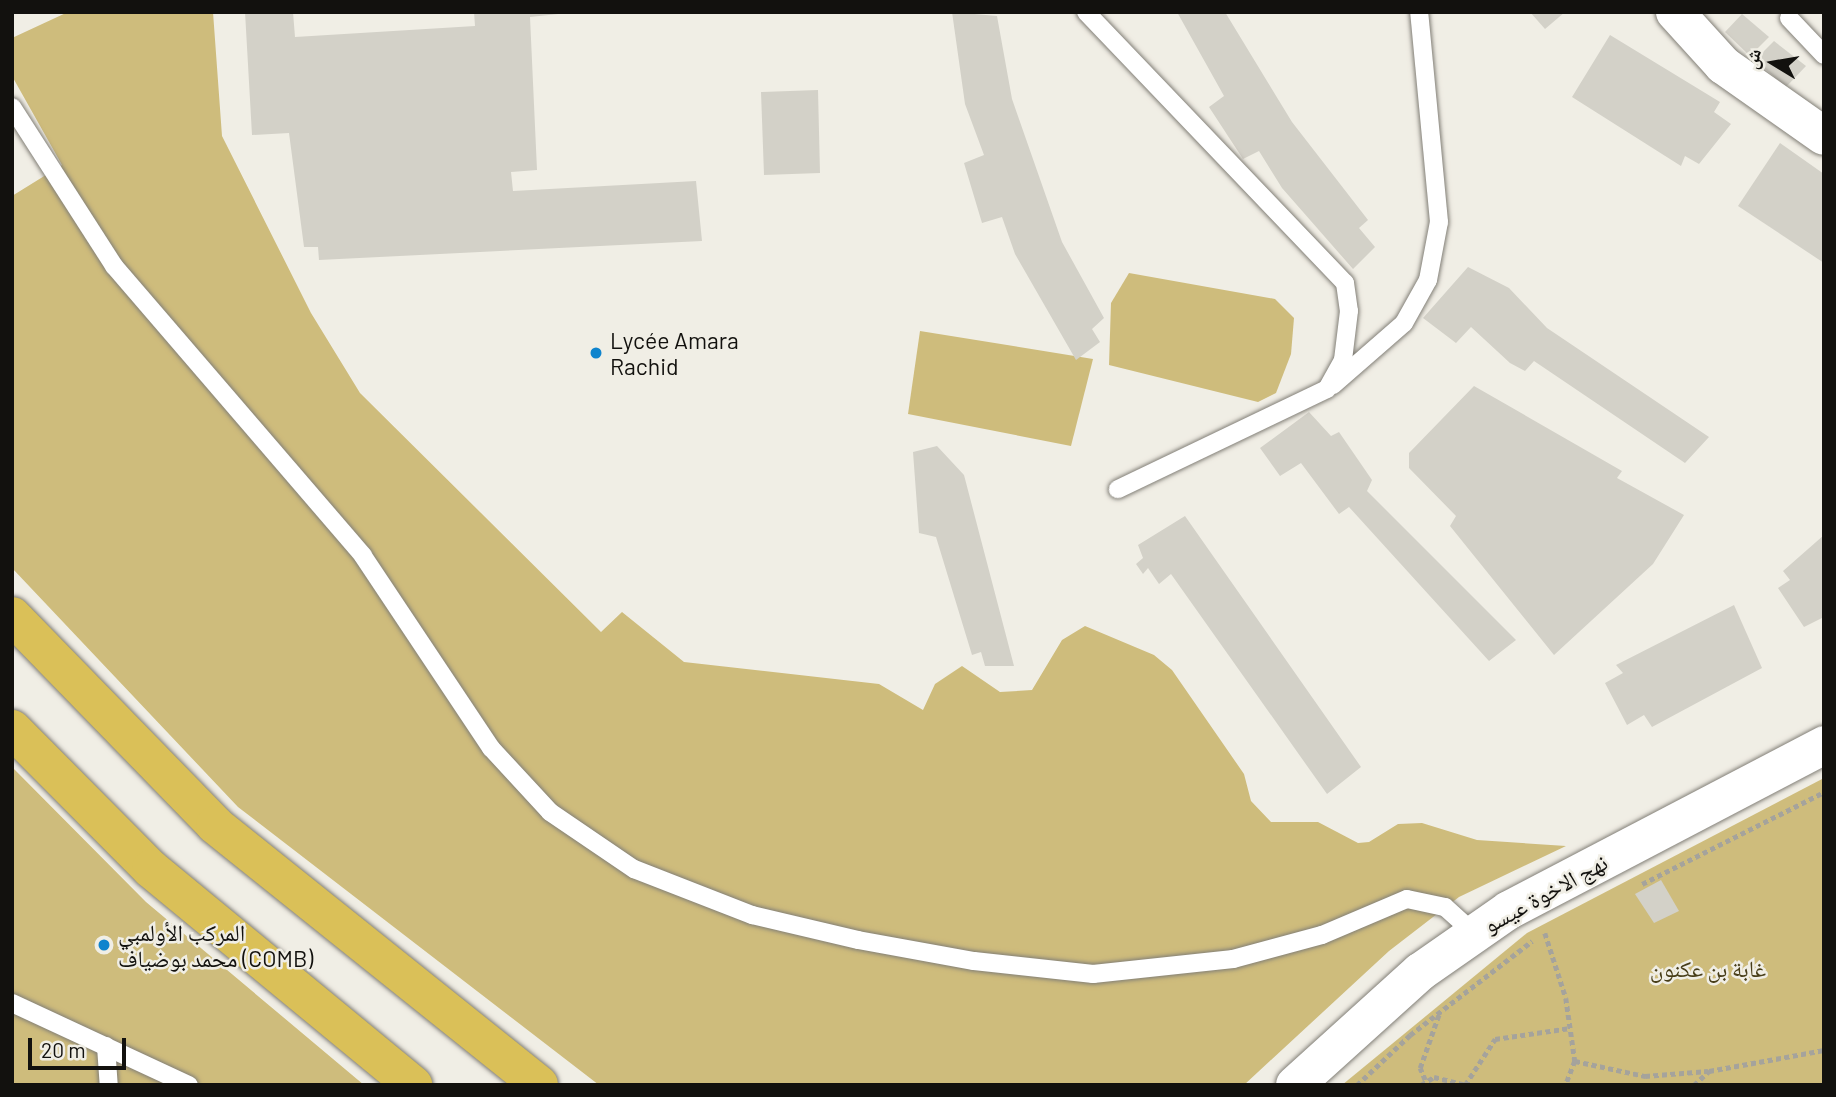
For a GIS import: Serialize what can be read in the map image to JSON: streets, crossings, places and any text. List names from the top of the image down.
{
  "streets": {
    "street": ["نهج الاخوة عيسو"]
  },
  "parks": ["غابة بن عكنون"],
  "places": ["Lycée Amara Rachid", "المركب الأولمبي محمد بوضياف (COMB)"],
  "scale_bar": "20 m",
  "north": "left"
}
